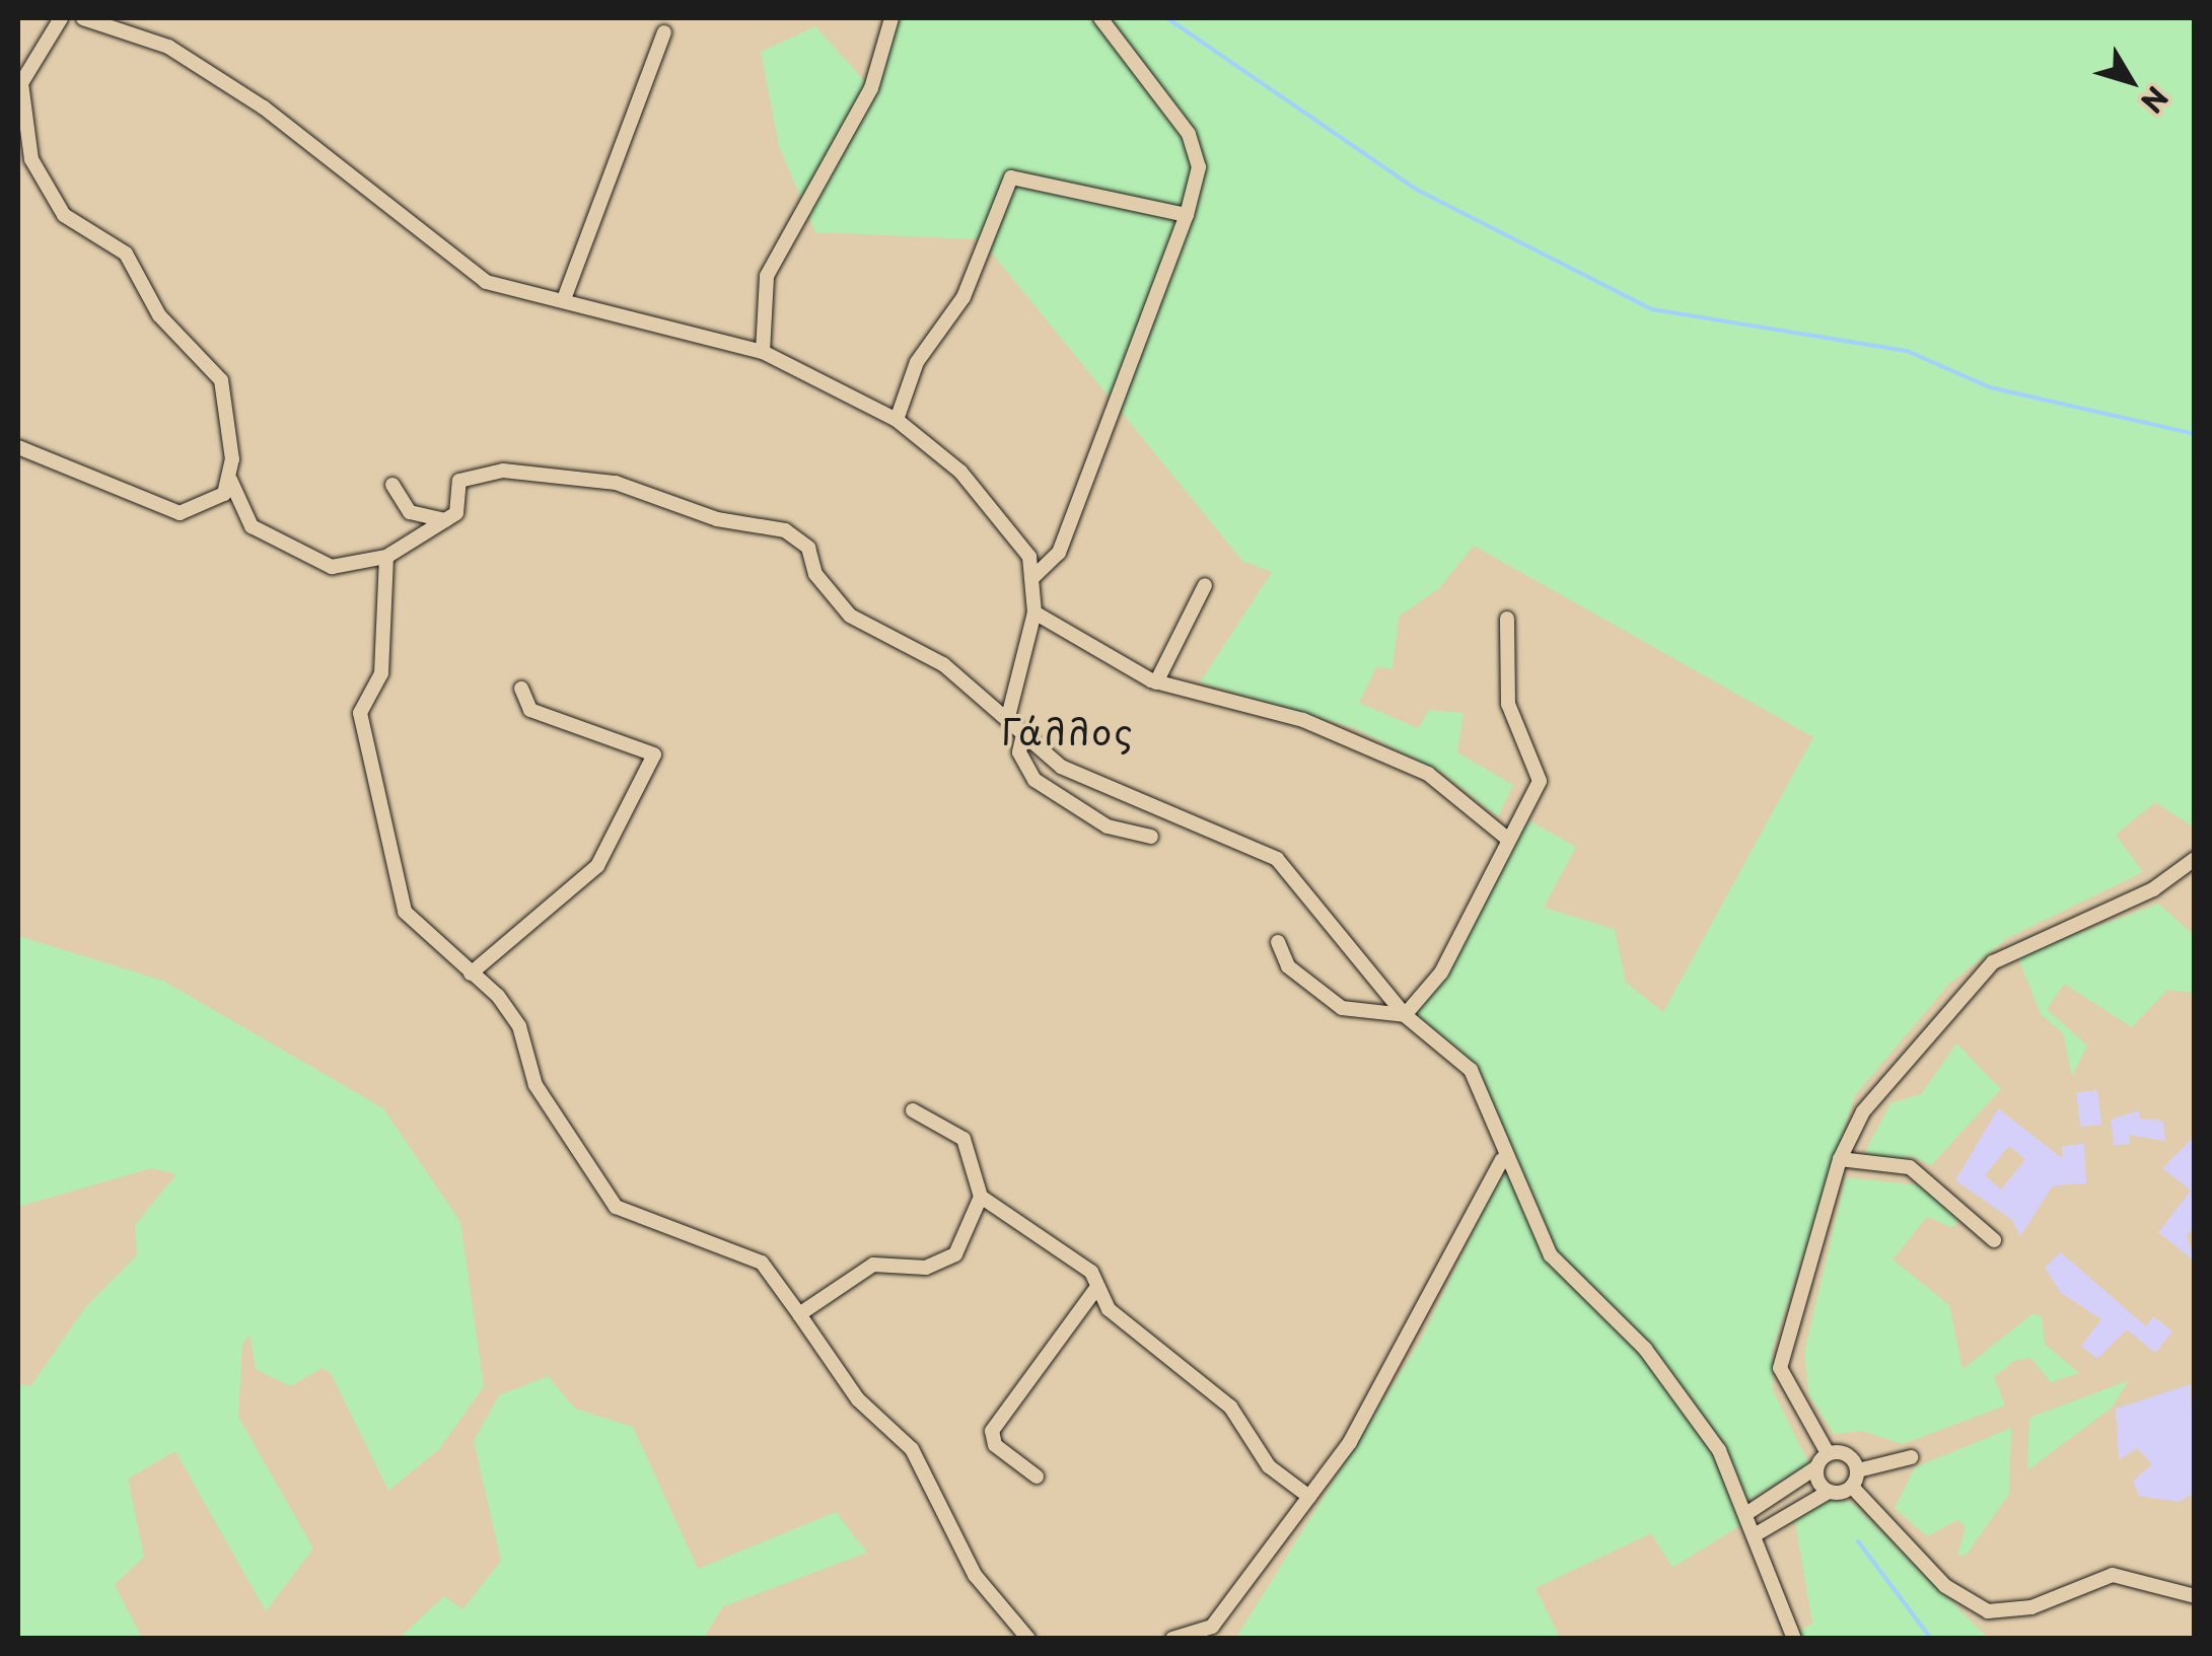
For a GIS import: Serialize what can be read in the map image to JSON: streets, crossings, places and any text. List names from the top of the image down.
{
  "districts": ["Γάλλος"],
  "north": "bottom right"
}
